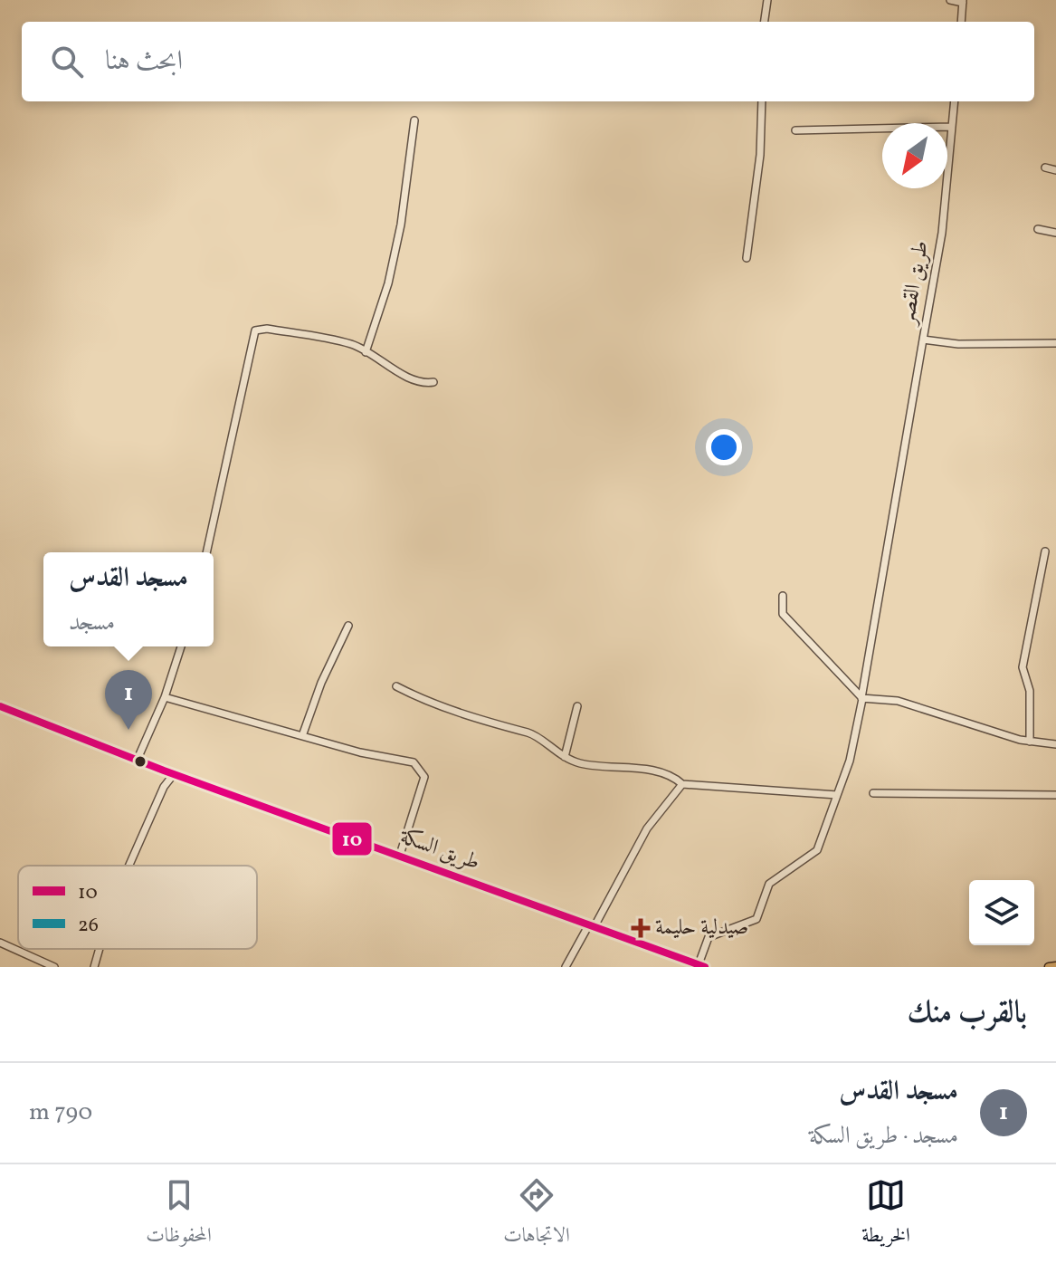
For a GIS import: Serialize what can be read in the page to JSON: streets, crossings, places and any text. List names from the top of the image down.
{
  "streets": {
    "main road": ["طريق السكة"],
    "street": ["طريق القصر"]
  },
  "places": {
    "health": ["صيدلية حليمة"]
  },
  "lines": ["transit line 10"],
  "legend": ["10", "26"],
  "north": "bottom left",
  "page": {
    "search": "ابحث هنا",
    "popup": ["مسجد القدس", "مسجد"],
    "pins": "1",
    "heading": "بالقرب منك",
    "list": [
      {
        "mark": "1",
        "name": "مسجد القدس",
        "note": "مسجد · طريق السكة",
        "value": "790 m"
      }
    ],
    "nav": ["الخريطة", "الاتجاهات", "المحفوظات"]
  }
}
